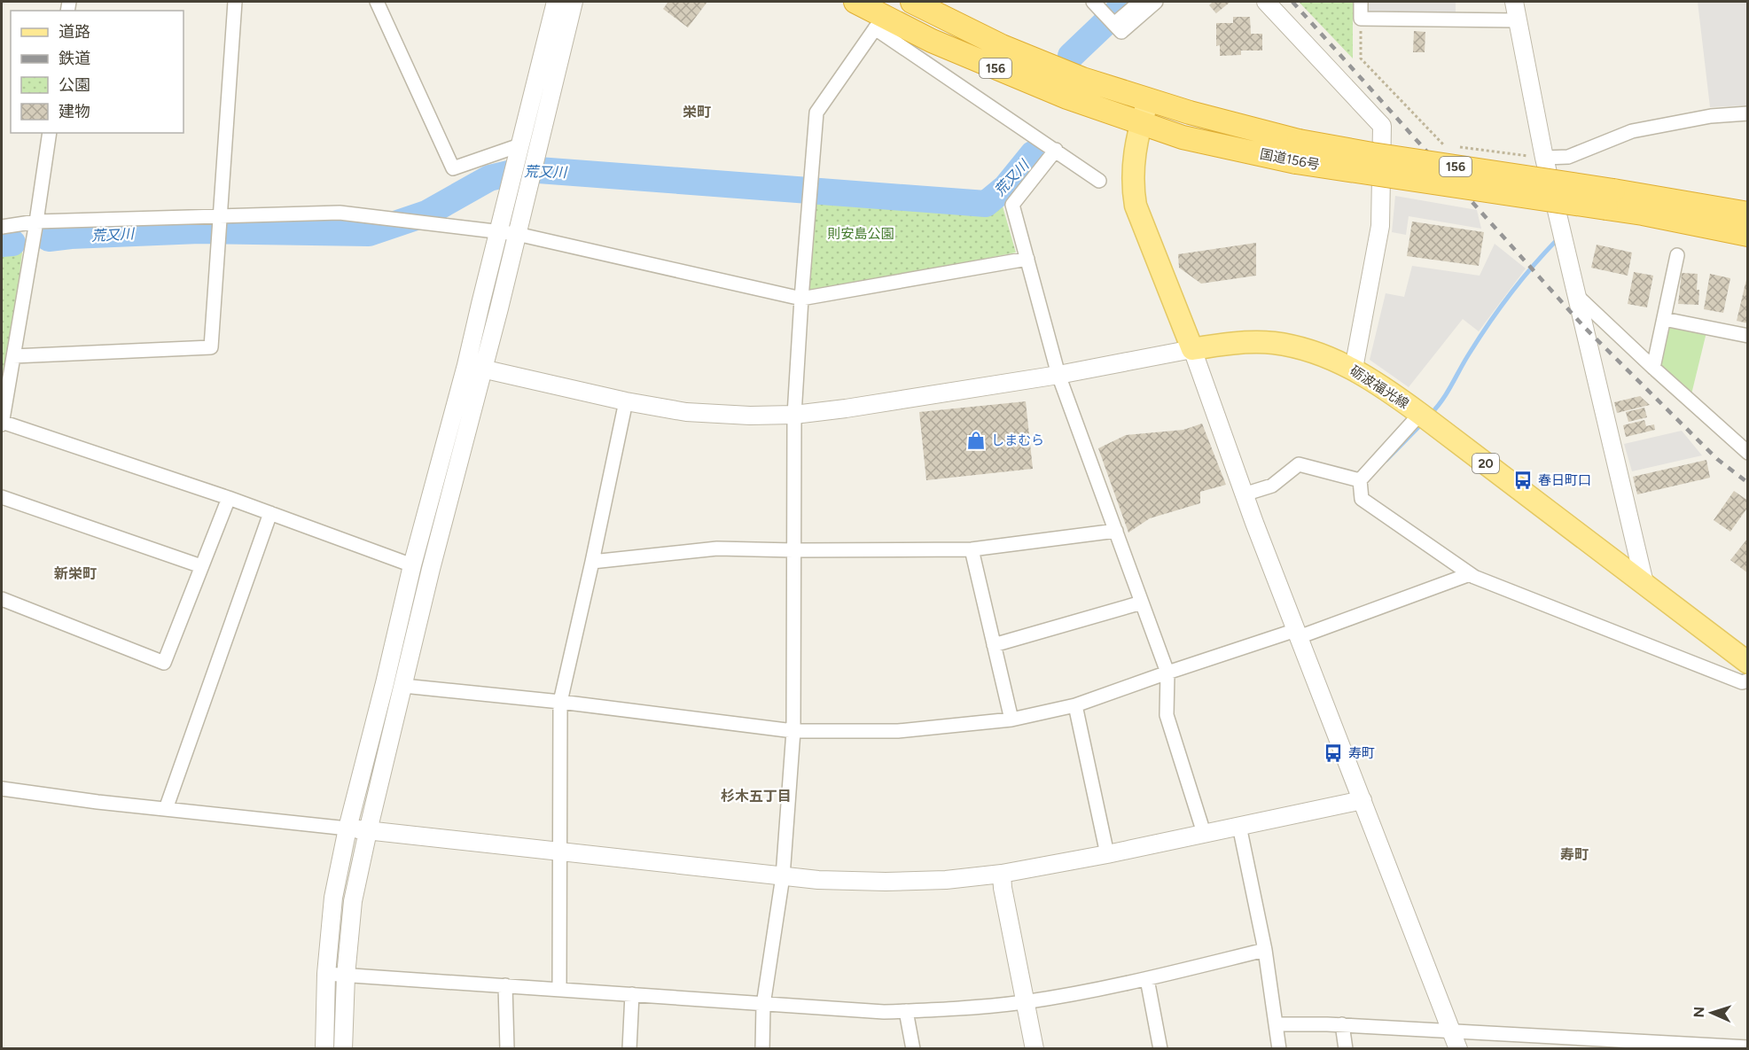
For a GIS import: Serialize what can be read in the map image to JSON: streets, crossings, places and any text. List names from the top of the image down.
{
  "streets": {
    "highway": ["156", "国道156号"],
    "main road": ["砺波福光線", "20"]
  },
  "districts": [
    "栄町",
    "新栄町",
    "杉木五丁目",
    "寿町"
  ],
  "water": ["荒又川"],
  "parks": ["則安島公園"],
  "places": {
    "shop": ["しまむら"],
    "bus stop": ["春日町口", "寿町"]
  },
  "legend": [
    "道路",
    "鉄道",
    "公園",
    "建物"
  ],
  "north": "left"
}
